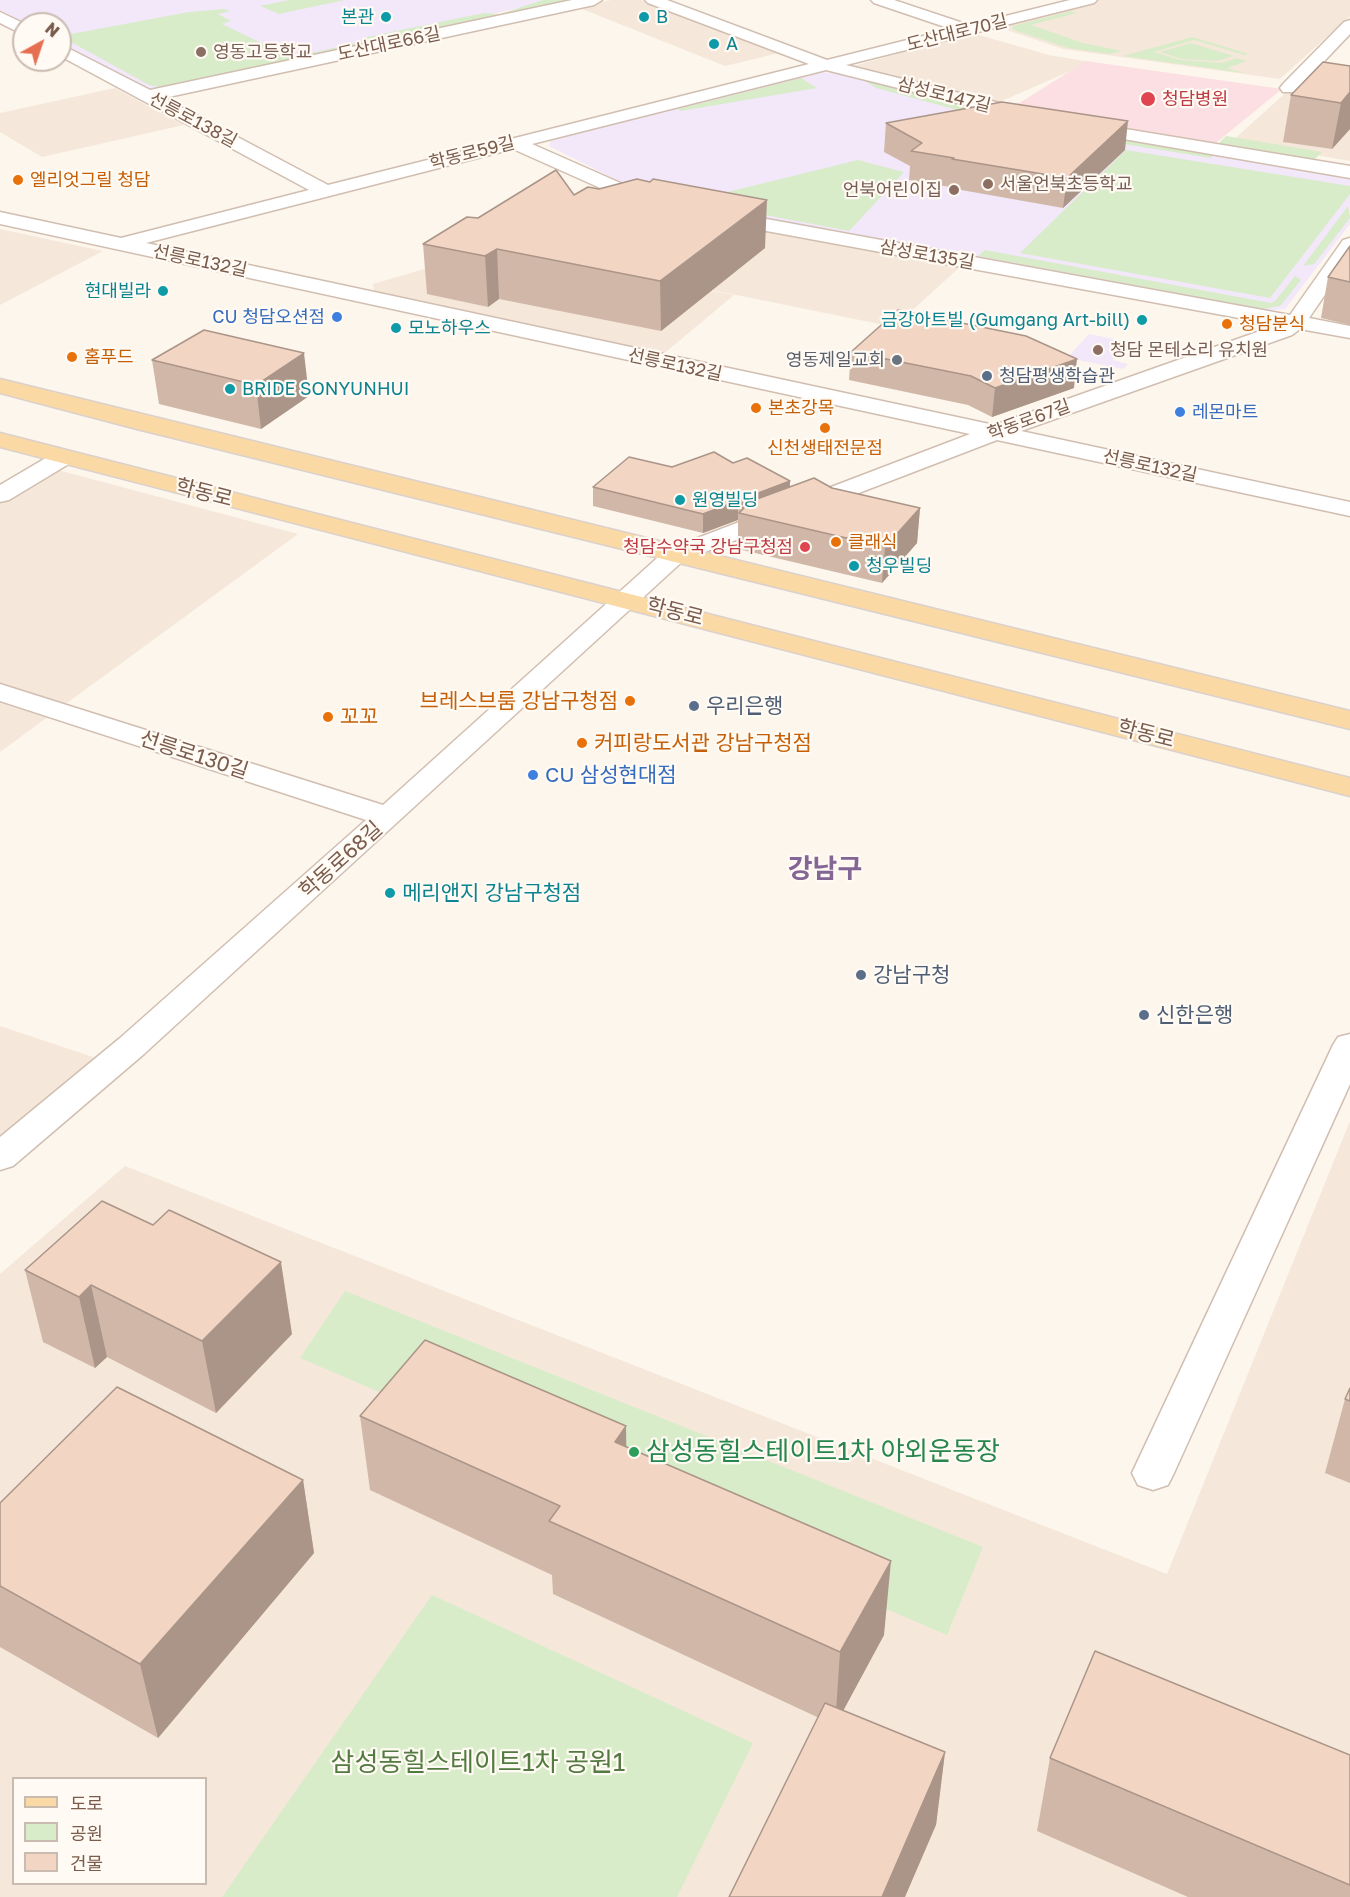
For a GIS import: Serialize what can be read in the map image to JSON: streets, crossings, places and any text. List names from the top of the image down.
{
  "streets": {
    "main road": ["학동로"],
    "street": [
      "도산대로70길",
      "도산대로66길",
      "삼성로147길",
      "선릉로138길",
      "학동로59길",
      "삼성로135길",
      "선릉로132길",
      "학동로67길",
      "선릉로130길",
      "학동로68길"
    ]
  },
  "crossings": [
    ["도산대로70길", "삼성로147길"],
    ["도산대로70길", "학동로59길"],
    ["도산대로66길", "선릉로138길"],
    ["삼성로147길", "학동로59길"],
    ["선릉로138길", "학동로59길"],
    ["학동로59길", "선릉로132길"],
    ["삼성로135길", "학동로67길"],
    ["선릉로132길", "학동로67길"],
    ["학동로67길", "학동로68길"],
    ["학동로", "학동로68길"],
    ["선릉로130길", "학동로68길"]
  ],
  "districts": ["강남구"],
  "parks": ["삼성동힐스테이트1차 공원1"],
  "places": [
    "본관",
    "B",
    "A",
    "영동고등학교",
    "청담병원",
    "엘리엇그릴 청담",
    "서울언북초등학교",
    "언북어린이집",
    "현대빌라",
    "CU 청담오션점",
    "금강아트빌 (Gumgang Art-bill)",
    "청담분식",
    "모노하우스",
    "청담 몬테소리 유치원",
    "홈푸드",
    "영동제일교회",
    "청담평생학습관",
    "BRIDE SONYUNHUI",
    "본초강목",
    "레몬마트",
    "신천생태전문점",
    "원영빌딩",
    "클래식",
    "청담수약국 강남구청점",
    "청우빌딩",
    "브레스브룸 강남구청점",
    "우리은행",
    "꼬꼬",
    "커피랑도서관 강남구청점",
    "CU 삼성현대점",
    "메리앤지 강남구청점",
    "강남구청",
    "신한은행",
    "삼성동힐스테이트1차 야외운동장"
  ],
  "legend": ["도로", "공원", "건물"],
  "north": "top right"
}
